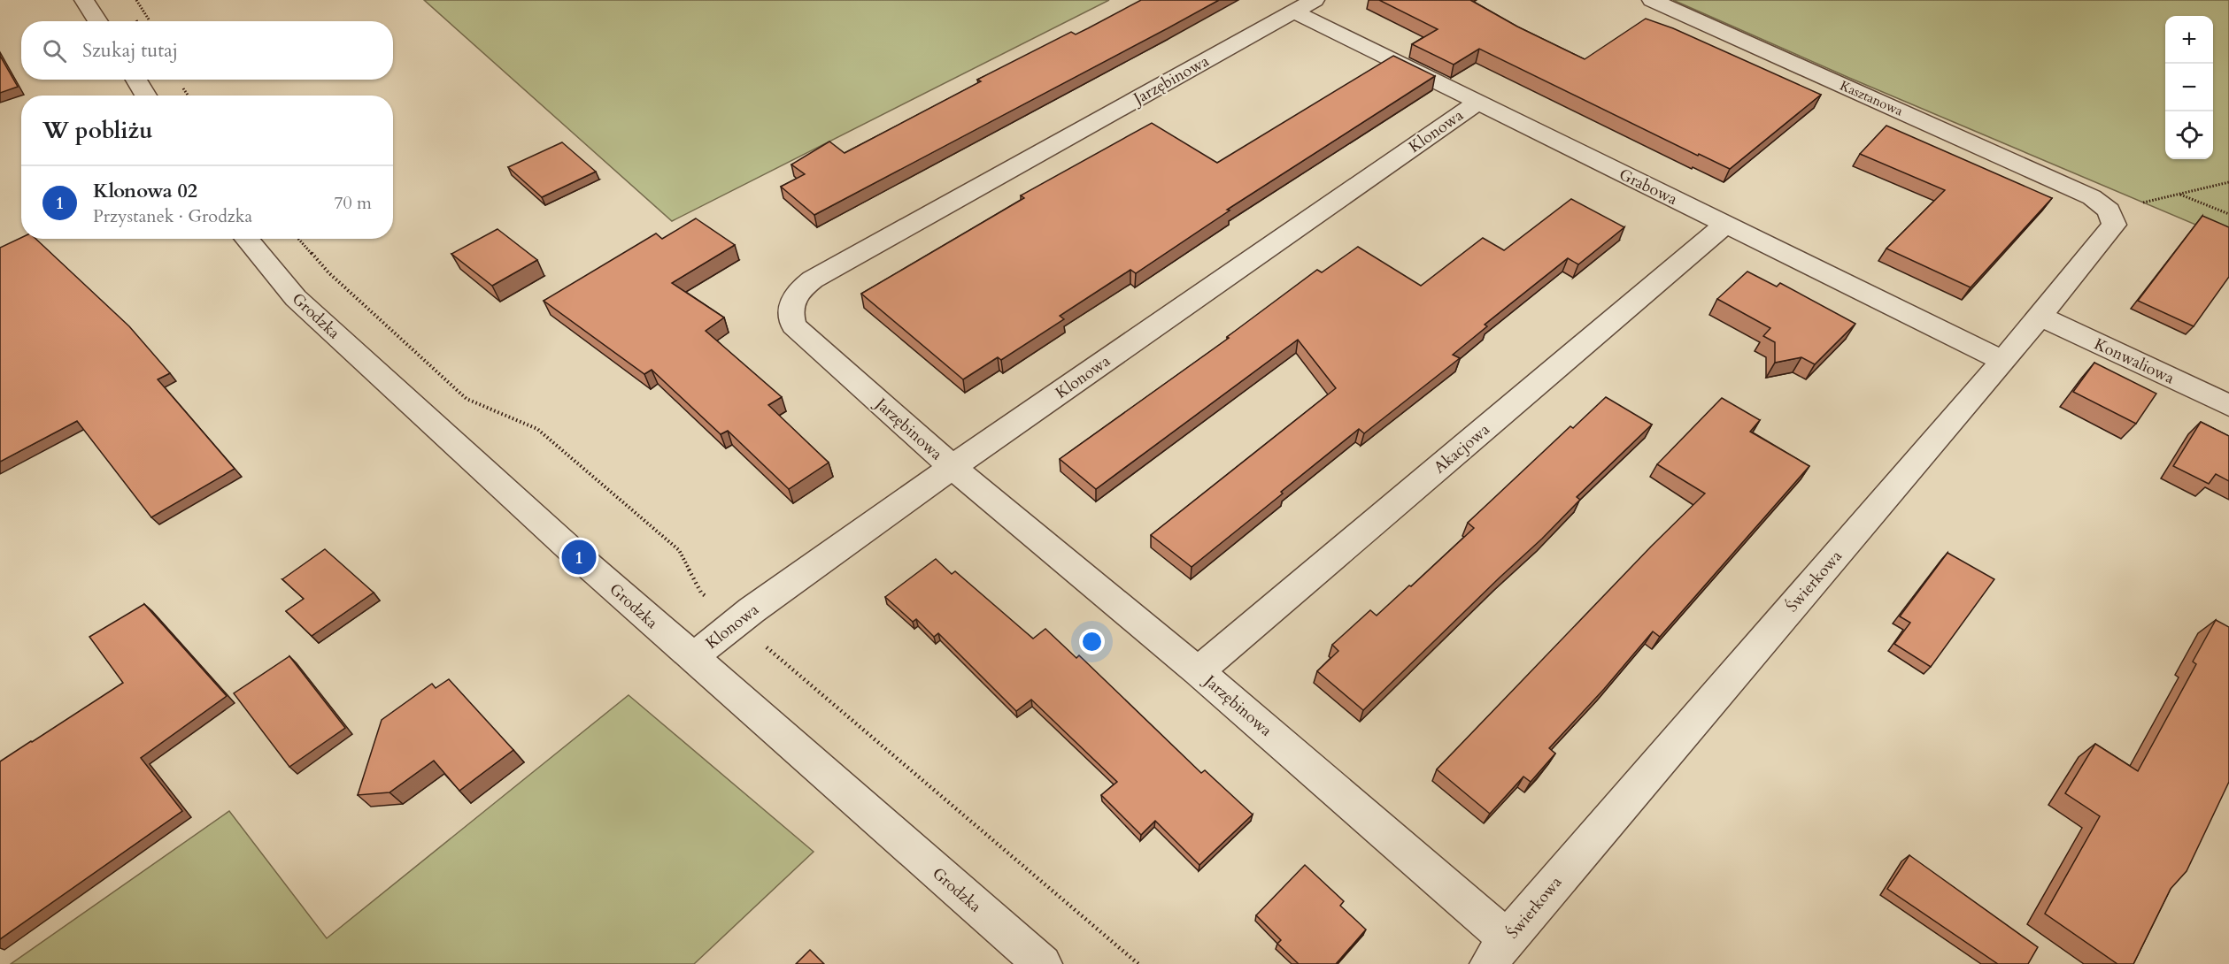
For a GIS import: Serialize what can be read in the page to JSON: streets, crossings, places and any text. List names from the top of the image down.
{
  "streets": {
    "street": [
      "Jarzębinowa",
      "Kasztanowa",
      "Klonowa",
      "Grabowa",
      "Grodzka",
      "Konwaliowa",
      "Akacjowa",
      "Świerkowa"
    ]
  },
  "crossings": [
    ["Jarzębinowa", "Klonowa"],
    ["Jarzębinowa", "Grabowa"],
    ["Jarzębinowa", "Akacjowa"],
    ["Jarzębinowa", "Świerkowa"],
    ["Kasztanowa", "Świerkowa"],
    ["Klonowa", "Grabowa"],
    ["Klonowa", "Grodzka"],
    ["Grabowa", "Akacjowa"],
    ["Grabowa", "Świerkowa"],
    ["Konwaliowa", "Świerkowa"]
  ],
  "page": {
    "map_buttons": ["+", "−"],
    "search": "Szukaj tutaj",
    "heading": "W pobliżu",
    "list": [
      {
        "mark": "1",
        "name": "Klonowa 02",
        "note": "Przystanek · Grodzka",
        "value": "70 m"
      }
    ],
    "pins": "1"
  }
}
